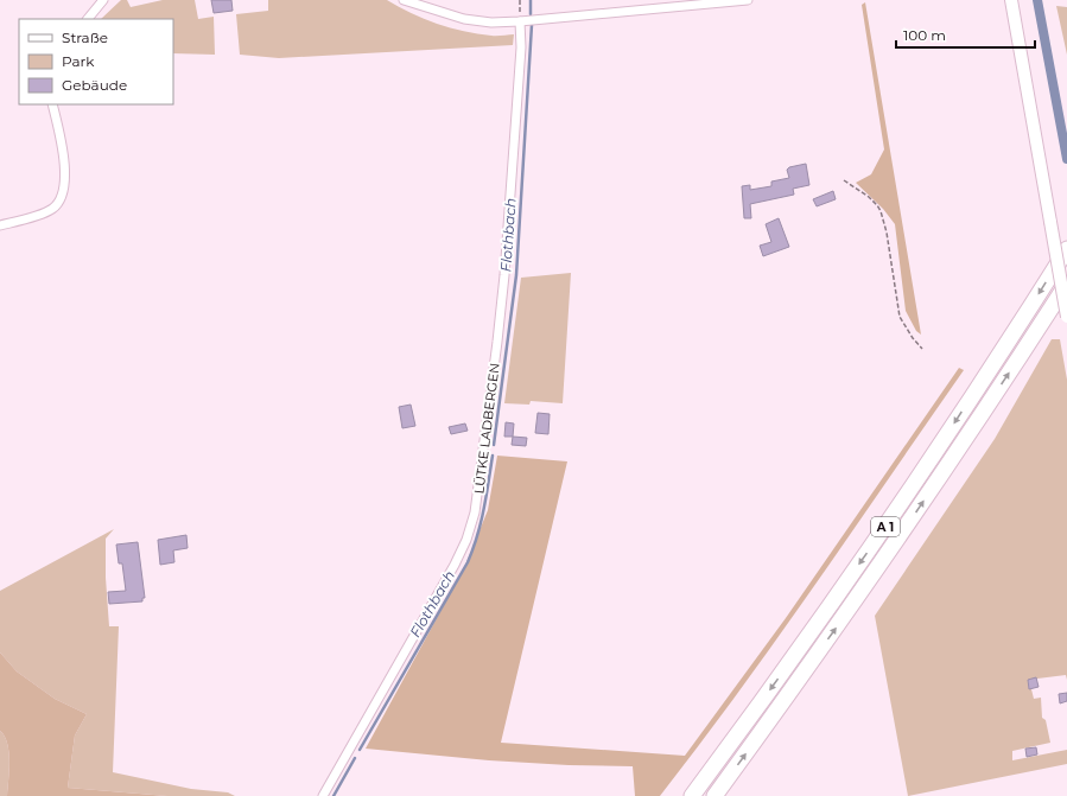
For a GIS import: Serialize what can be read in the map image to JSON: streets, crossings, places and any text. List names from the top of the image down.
{
  "streets": {
    "highway": ["A 1"],
    "street": ["LÜTKE LADBERGEN"]
  },
  "water": ["Flothbach"],
  "legend": ["Straße", "Park", "Gebäude"],
  "scale_bar": "100 m"
}
